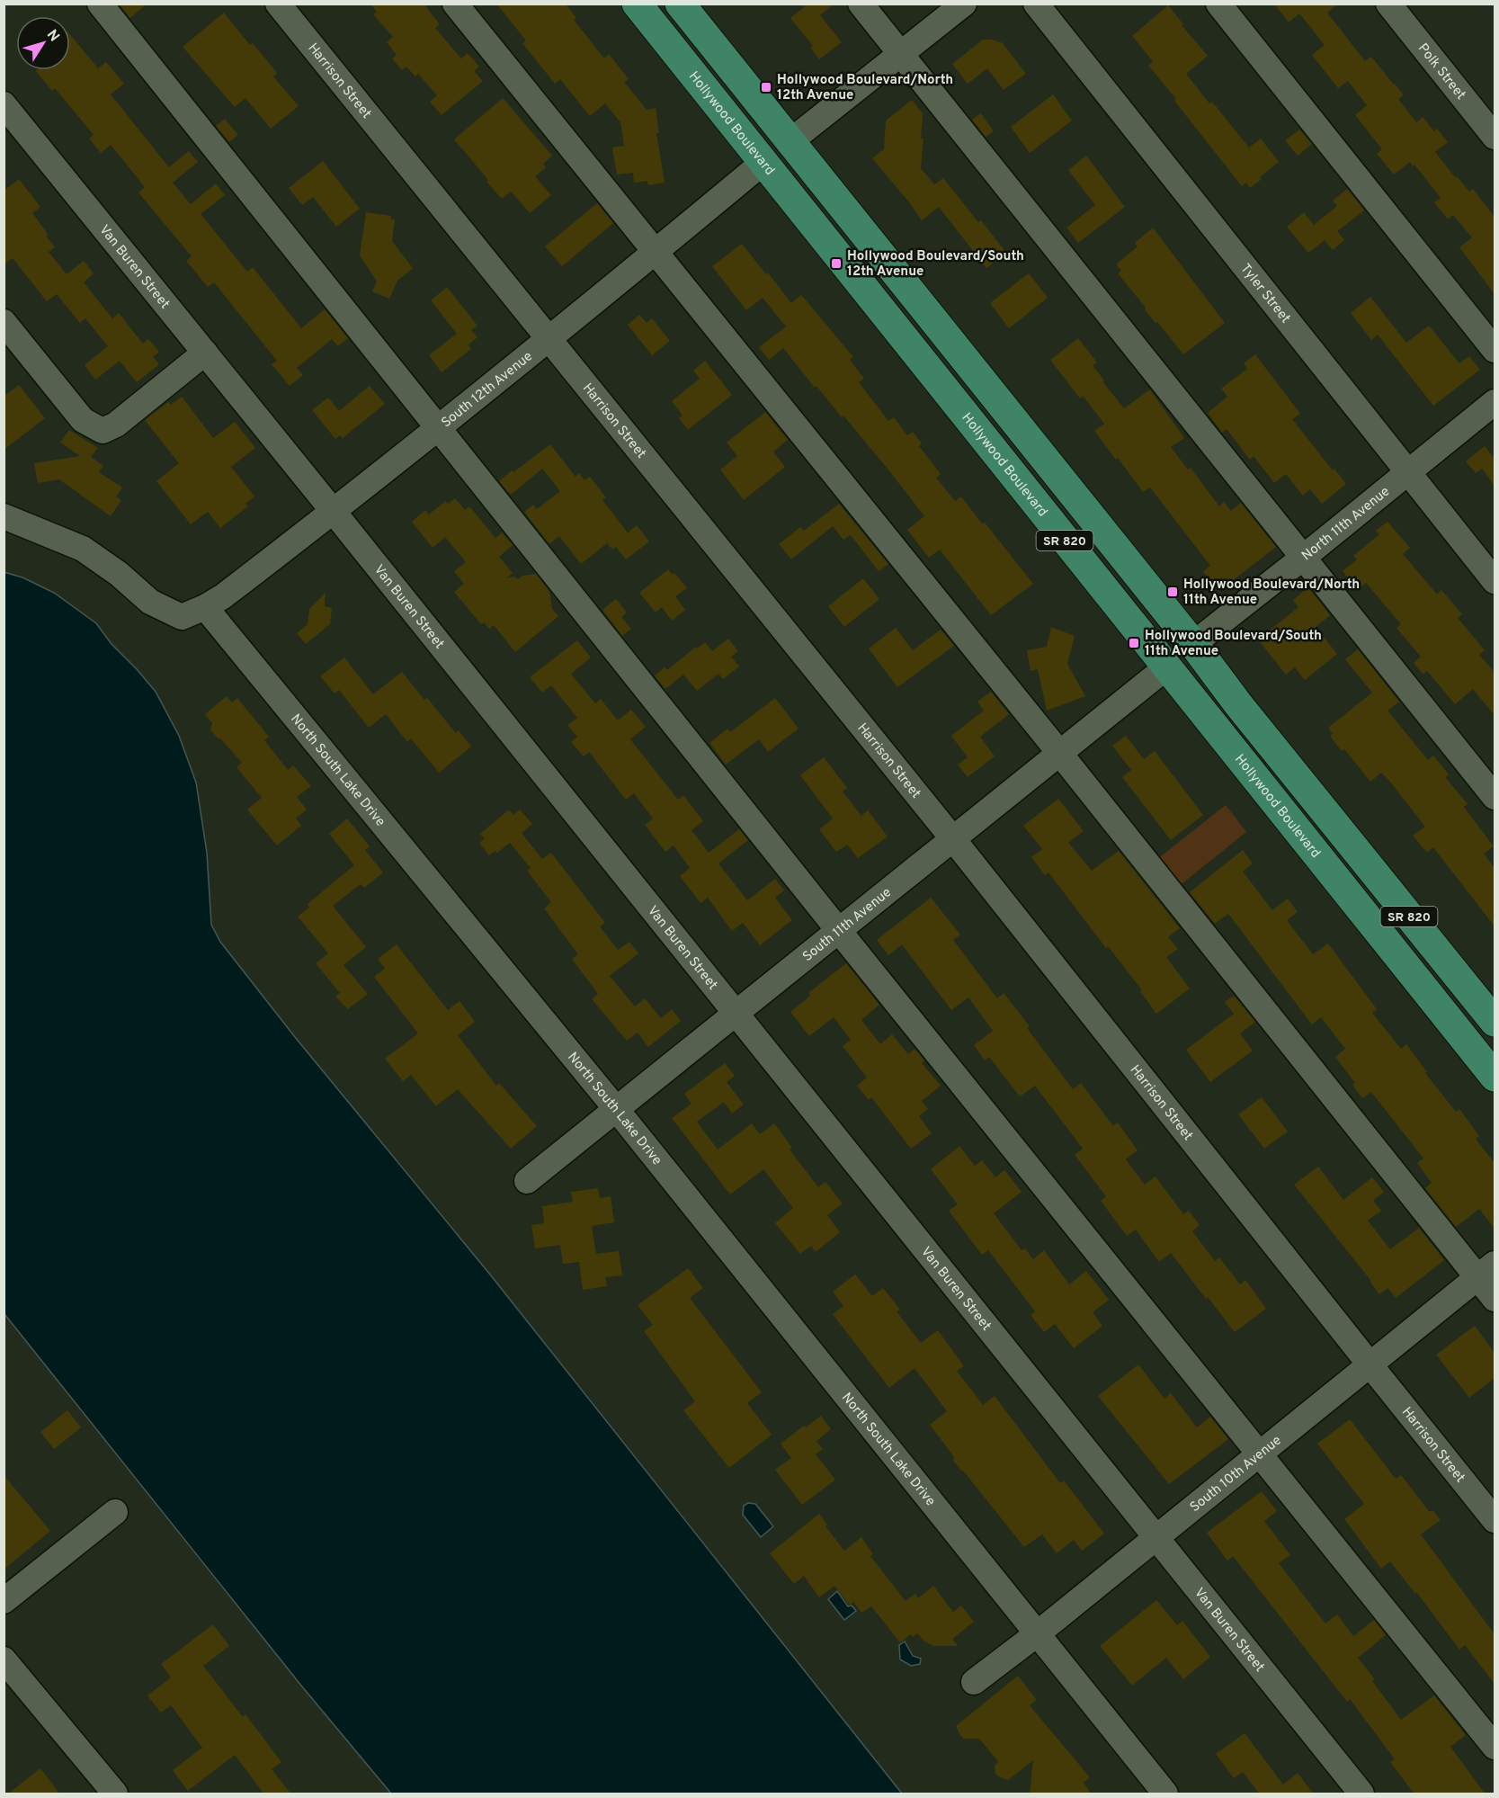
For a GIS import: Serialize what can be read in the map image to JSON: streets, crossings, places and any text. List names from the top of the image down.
{
  "streets": {
    "main road": ["Hollywood Boulevard", "SR 820"],
    "street": [
      "Polk Street",
      "Harrison Street",
      "Van Buren Street",
      "Tyler Street",
      "South 12th Avenue",
      "North 11th Avenue",
      "North South Lake Drive",
      "South 11th Avenue",
      "South 10th Avenue"
    ]
  },
  "crossings": [
    ["Harrison Street", "South 12th Avenue"],
    ["Harrison Street", "South 11th Avenue"],
    ["Harrison Street", "South 10th Avenue"],
    ["Hollywood Boulevard", "South 12th Avenue"],
    ["Hollywood Boulevard", "South 11th Avenue"],
    ["Van Buren Street", "South 12th Avenue"],
    ["Van Buren Street", "South 11th Avenue"],
    ["Van Buren Street", "South 10th Avenue"],
    ["Tyler Street", "North 11th Avenue"],
    ["South 12th Avenue", "North South Lake Drive"],
    ["North 11th Avenue", "SR 820"],
    ["North South Lake Drive", "South 11th Avenue"],
    ["North South Lake Drive", "South 10th Avenue"]
  ],
  "places": {
    "transit": [
      "Hollywood Boulevard/North 12th Avenue",
      "Hollywood Boulevard/South 12th Avenue",
      "Hollywood Boulevard/North 11th Avenue",
      "Hollywood Boulevard/South 11th Avenue"
    ]
  },
  "north": "top right"
}
